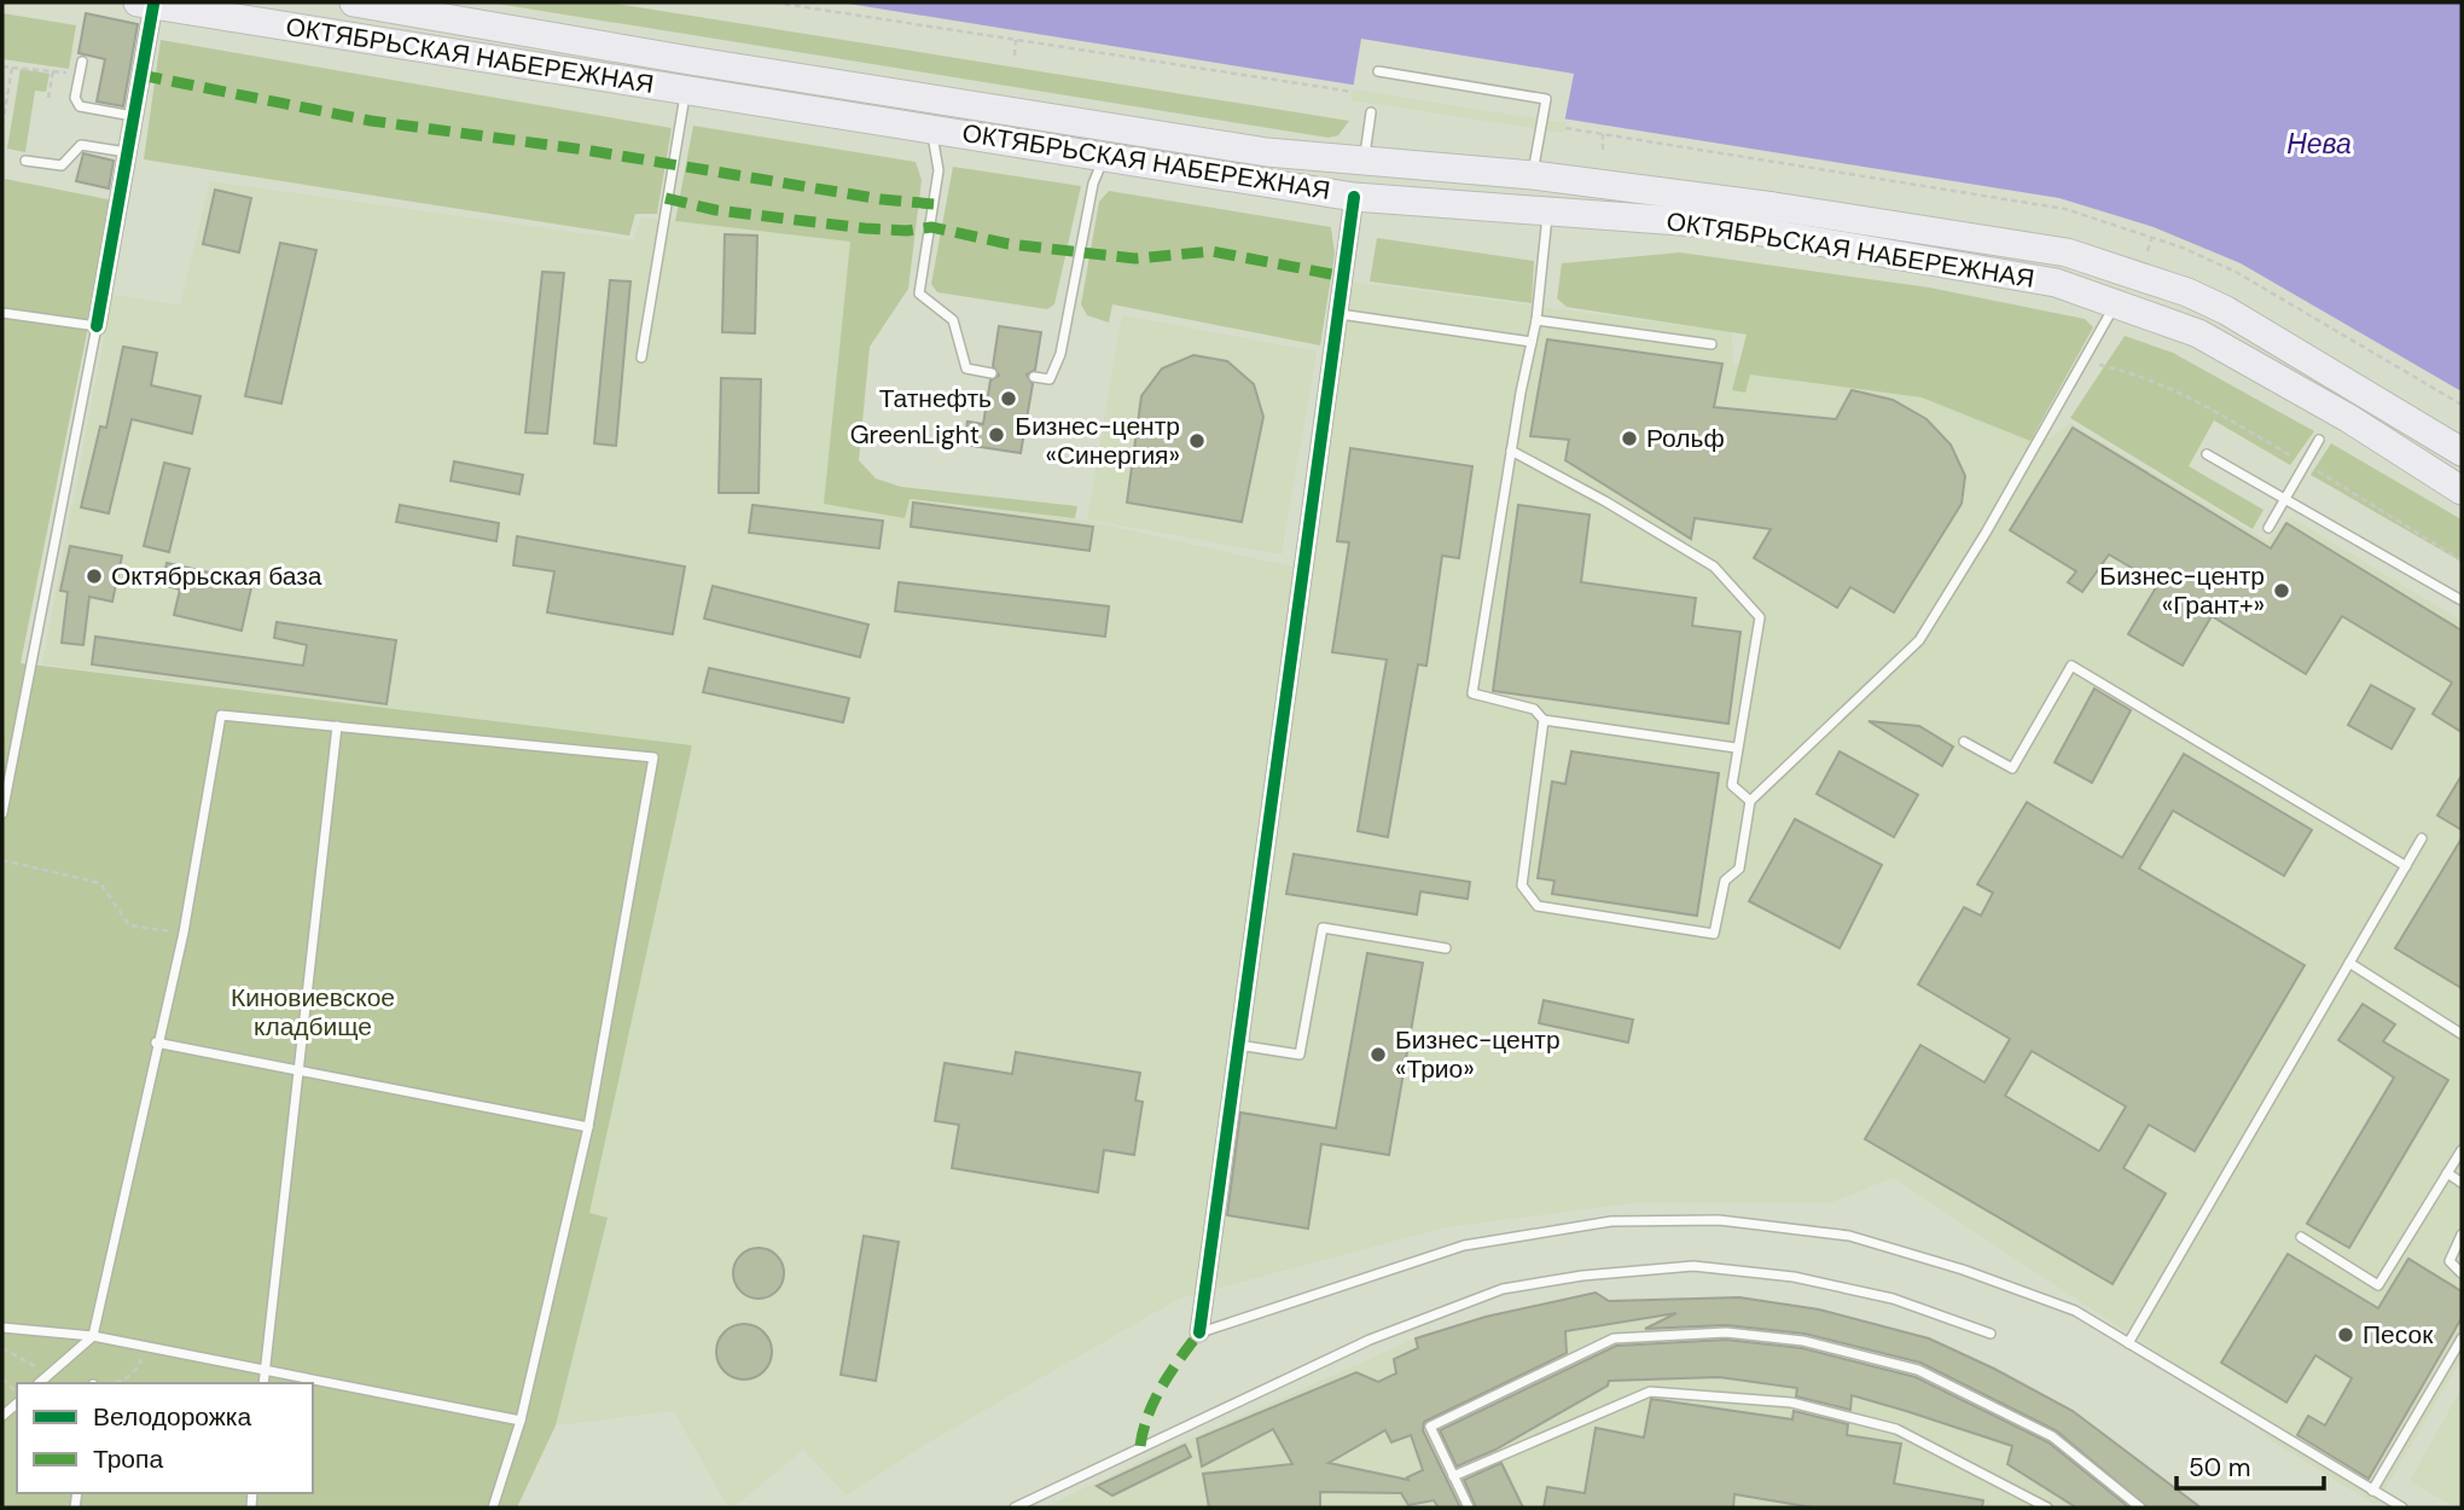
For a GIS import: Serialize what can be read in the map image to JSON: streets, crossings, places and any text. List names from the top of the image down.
{
  "streets": {
    "main road": ["ОКТЯБРЬСКАЯ НАБЕРЕЖНАЯ"]
  },
  "water": ["Нева"],
  "parks": ["Киновиевское кладбище"],
  "places": [
    "Татнефть",
    "GreenLight",
    "Рольф",
    "Бизнес-центр «Синергия»",
    "Октябрьская база",
    "Бизнес-центр «Грант+»",
    "Бизнес-центр «Трио»",
    "Песок"
  ],
  "legend": ["Велодорожка", "Тропа"],
  "scale_bar": "50 m"
}
